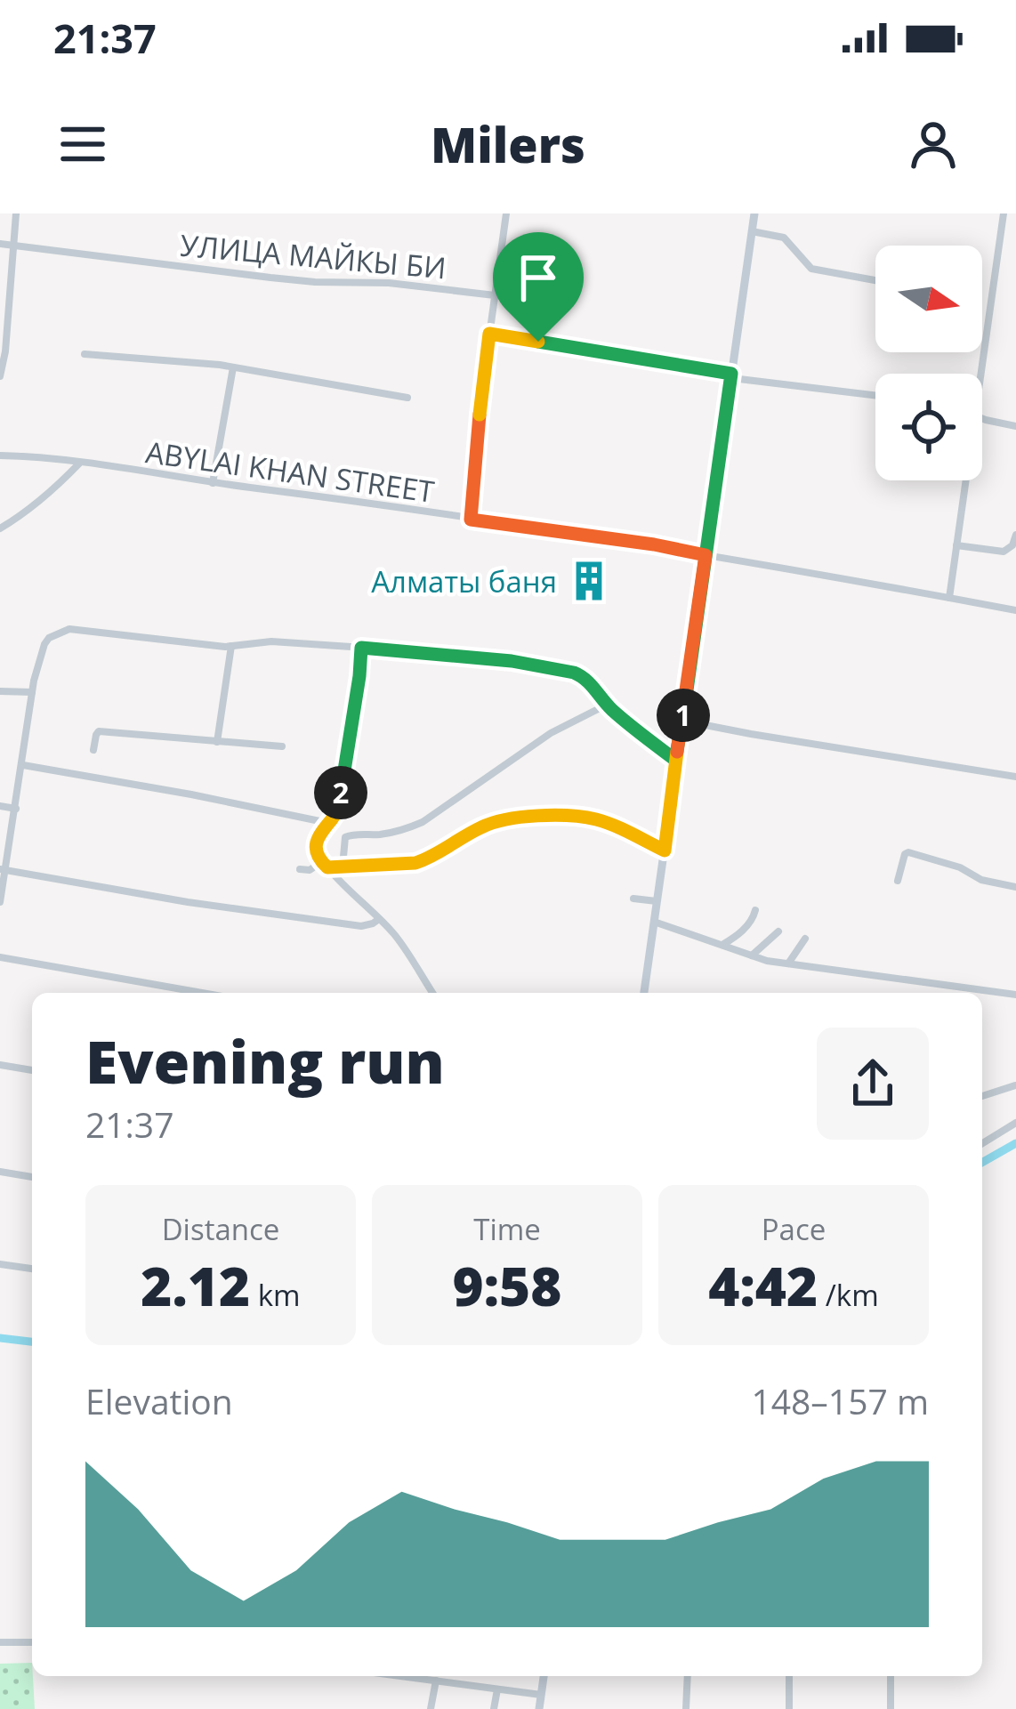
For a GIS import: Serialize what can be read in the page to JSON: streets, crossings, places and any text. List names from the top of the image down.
{
  "streets": {
    "street": ["УЛИЦА МАЙКЫ БИ", "ABYLAI KHAN STREET"]
  },
  "places": {
    "building": ["Алматы баня"]
  },
  "north": "right",
  "page": {
    "status": "21:37",
    "header": "Milers",
    "pins": ["1", "2"],
    "heading": ["Evening run", "21:37"],
    "stats": [
      ["Distance", "2.12 km"],
      ["Time", "9:58"],
      ["Pace", "4:42 /km"]
    ],
    "chart": ["Elevation", "148–157 m"]
  }
}
